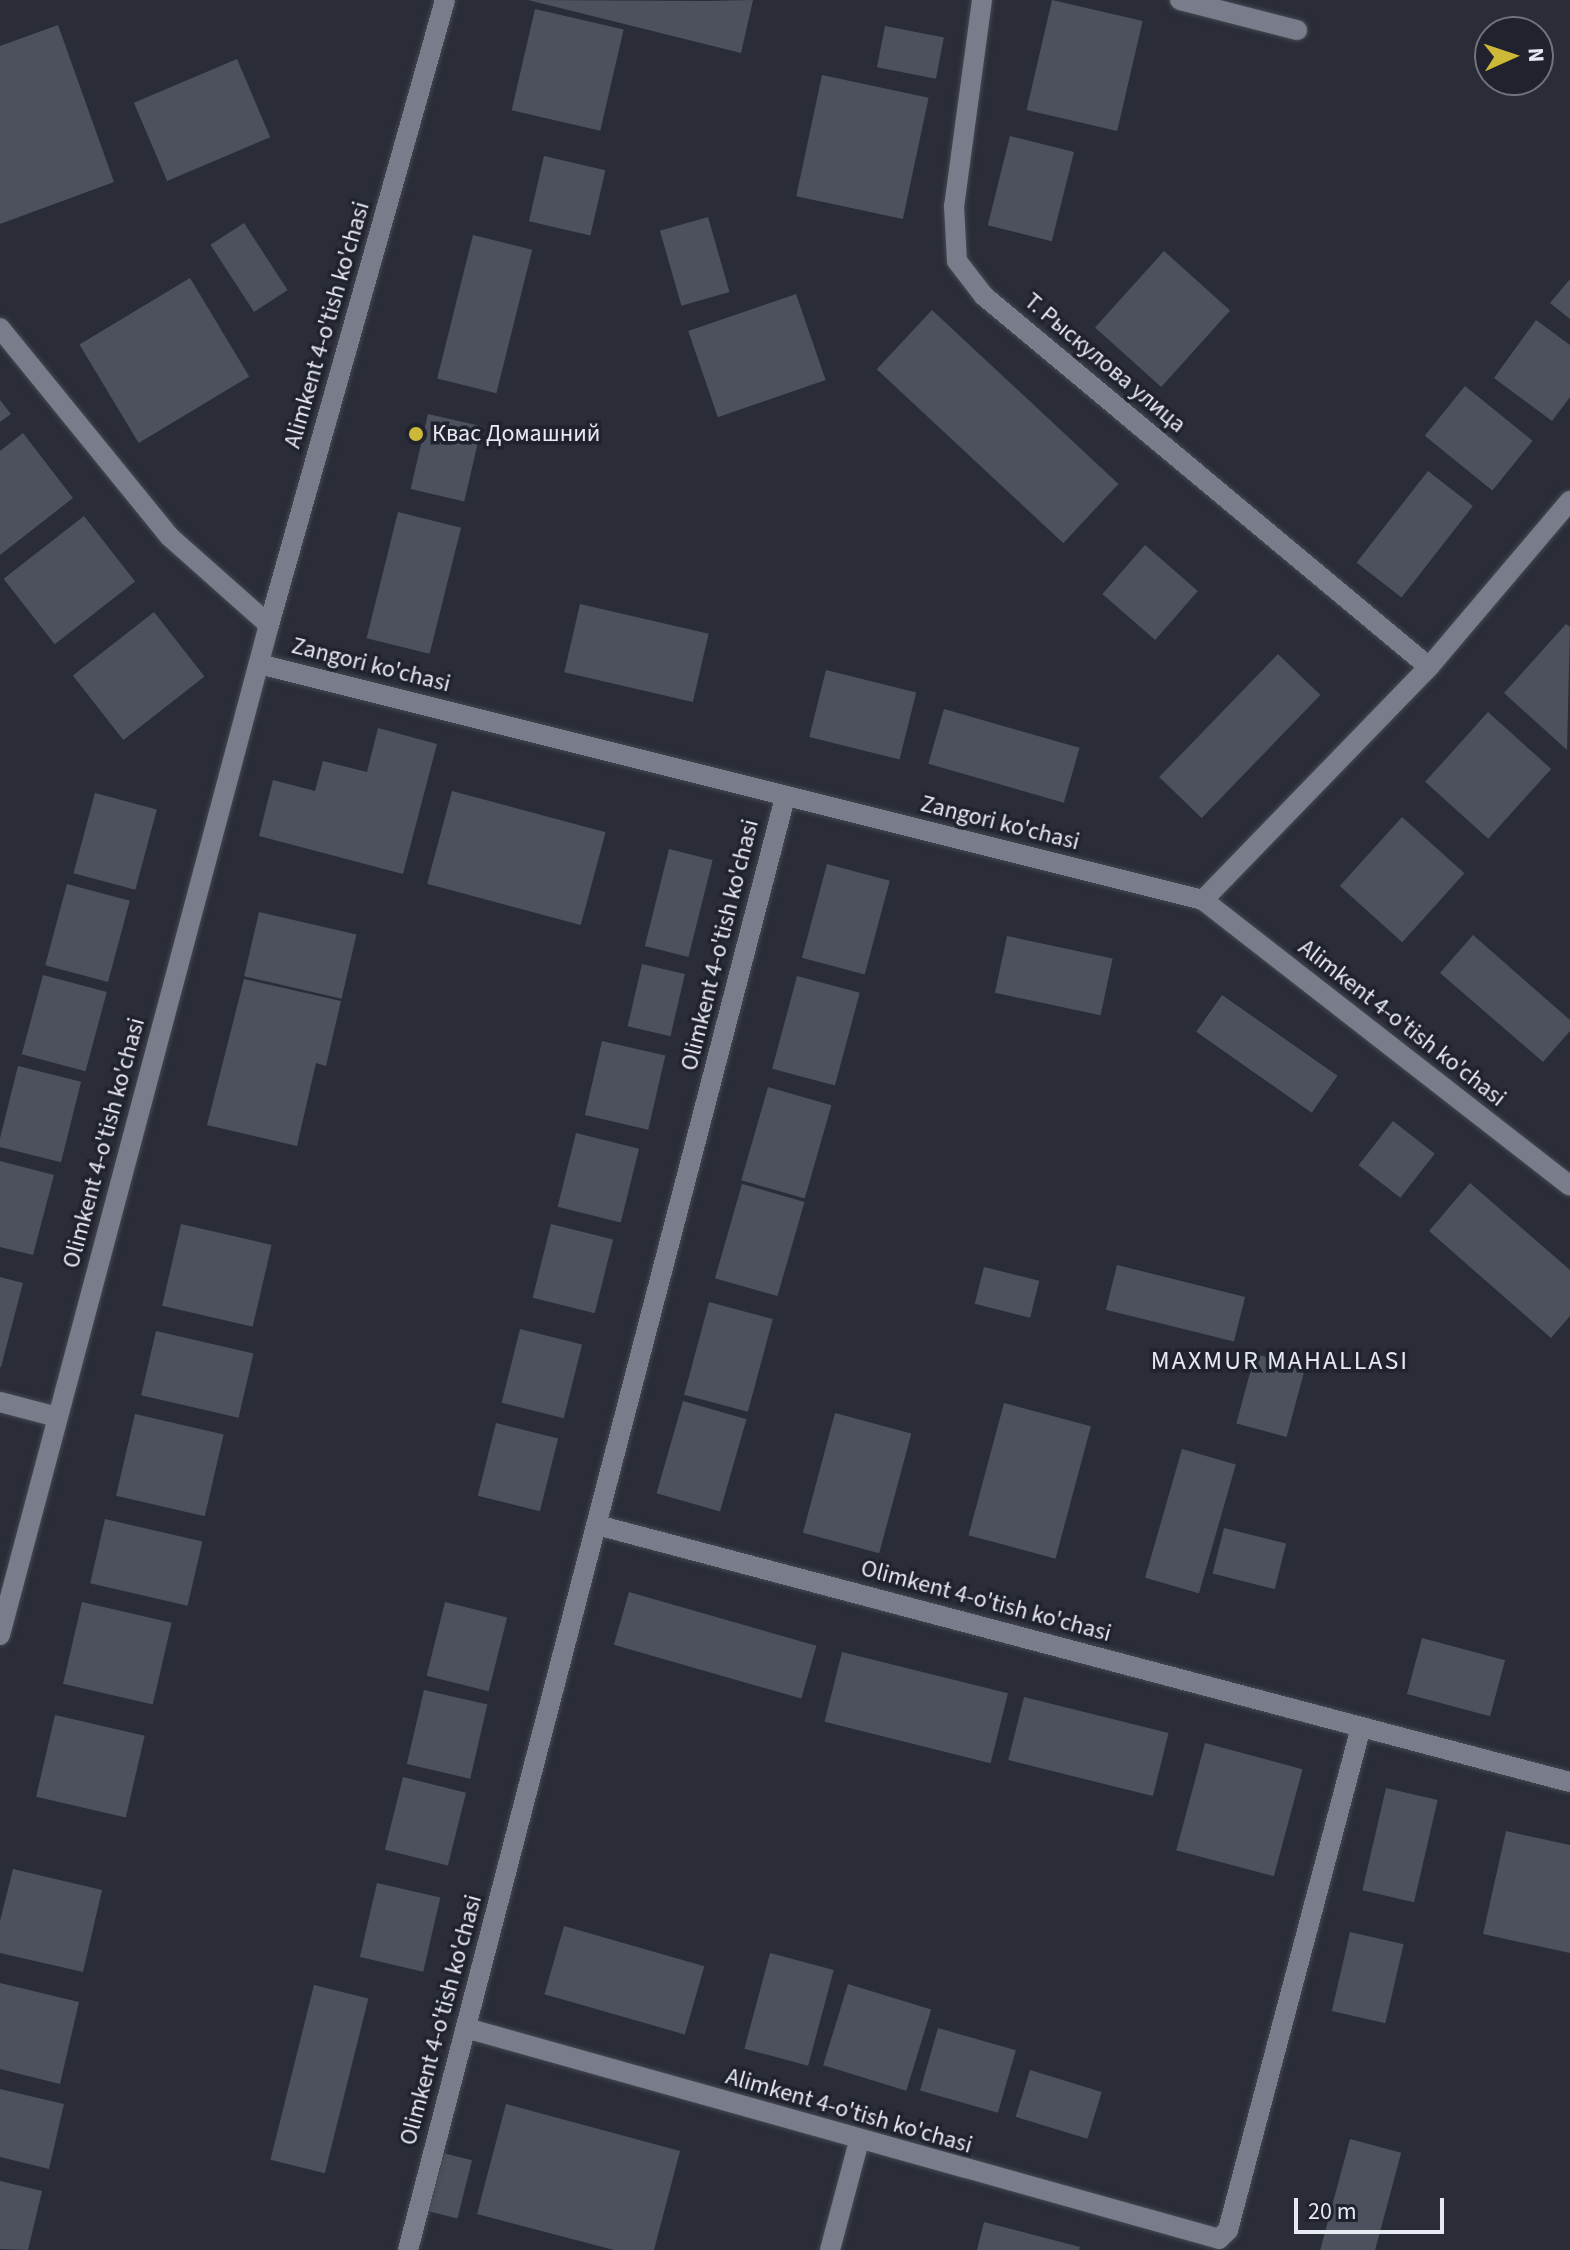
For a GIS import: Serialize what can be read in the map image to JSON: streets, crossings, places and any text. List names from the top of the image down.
{
  "streets": {
    "street": [
      "Alimkent 4-o'tish ko'chasi",
      "Т. Рыскулова улица",
      "Zangori ko'chasi",
      "Olimkent 4-o'tish ko'chasi"
    ]
  },
  "crossings": [
    ["Alimkent 4-o'tish ko'chasi", "Zangori ko'chasi"],
    ["Alimkent 4-o'tish ko'chasi", "Olimkent 4-o'tish ko'chasi"],
    ["Zangori ko'chasi", "Olimkent 4-o'tish ko'chasi"]
  ],
  "districts": ["MAXMUR MAHALLASI"],
  "places": ["Квас Домашний"],
  "scale_bar": "20 m",
  "north": "right"
}
